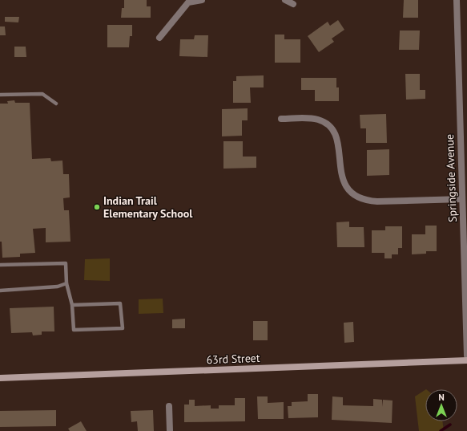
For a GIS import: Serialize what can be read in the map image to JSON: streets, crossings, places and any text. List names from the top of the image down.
{
  "streets": {
    "main road": ["63rd Street"],
    "street": ["Springside Avenue"]
  },
  "places": ["Indian Trail Elementary School"],
  "north": "top"
}
